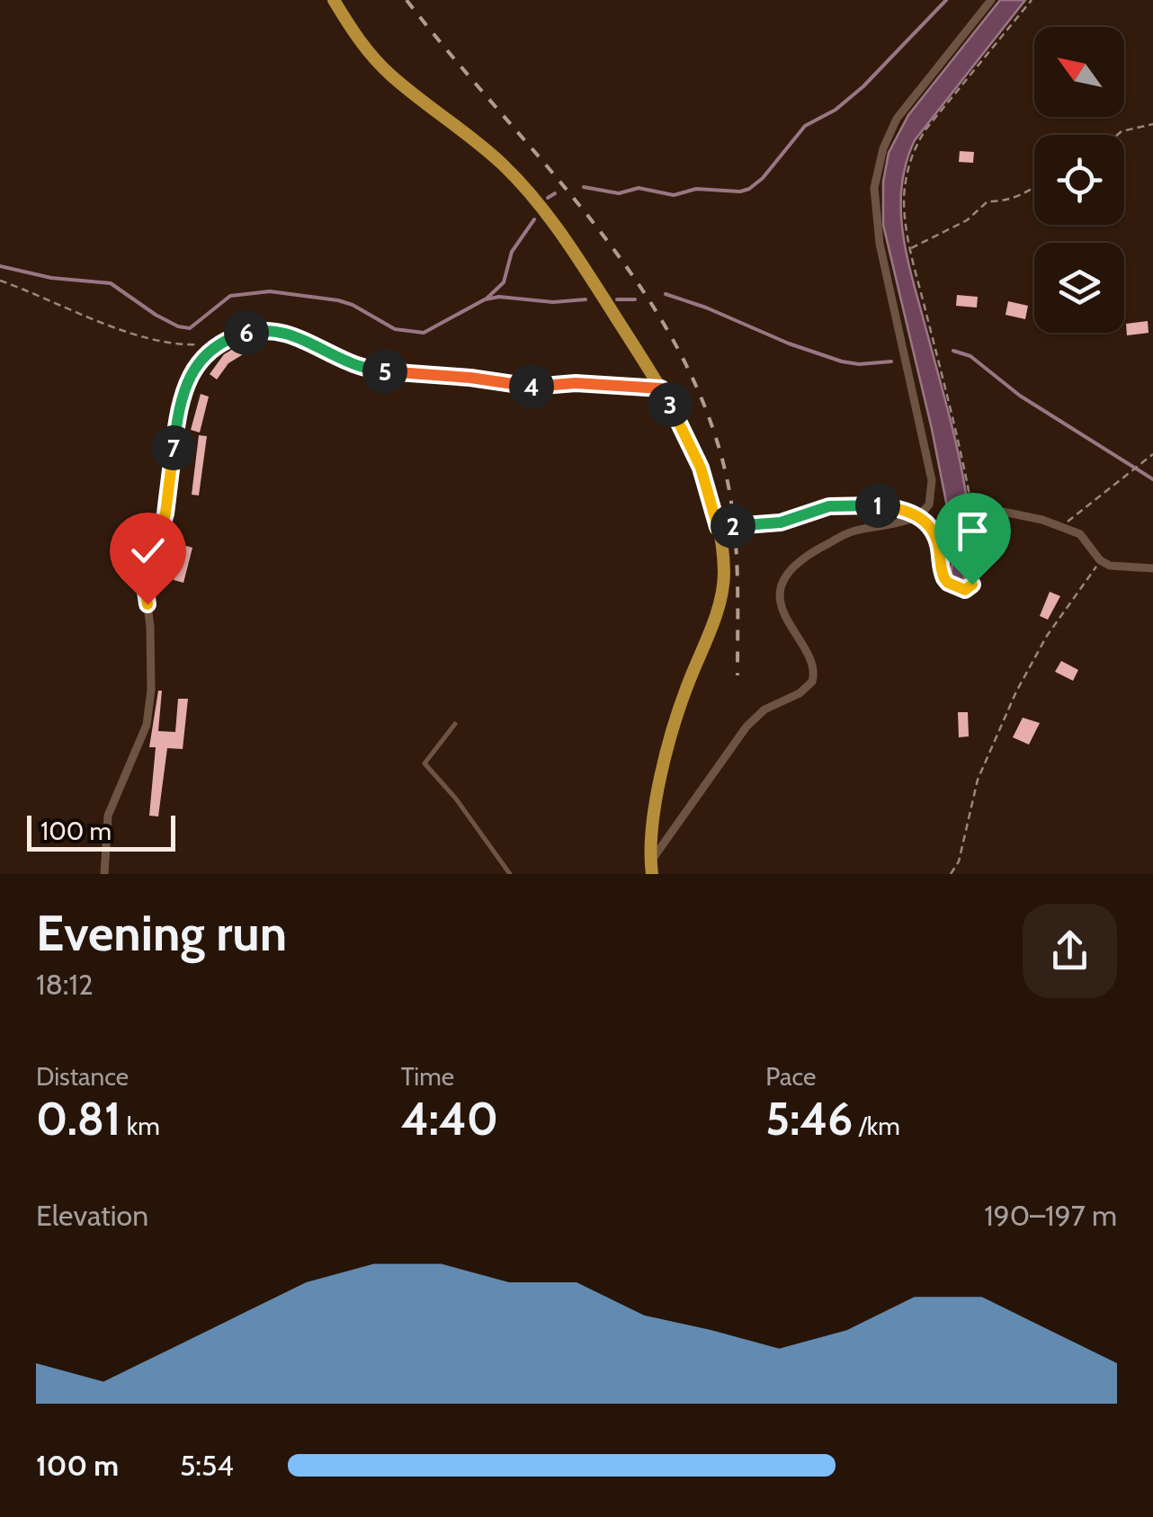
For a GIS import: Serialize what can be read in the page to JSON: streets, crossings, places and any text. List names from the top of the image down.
{
  "scale_bar": "100 m",
  "north": "top left",
  "page": {
    "pins": [
      "6",
      "5",
      "4",
      "3",
      "7",
      "1",
      "2"
    ],
    "scale": "100 m",
    "heading": ["Evening run", "18:12"],
    "stats": [
      ["Distance", "0.81 km"],
      ["Time", "4:40"],
      ["Pace", "5:46 /km"]
    ],
    "chart": ["Elevation", "190–197 m"],
    "list": [
      {
        "name": "100 m",
        "note": "5:54"
      }
    ]
  }
}
